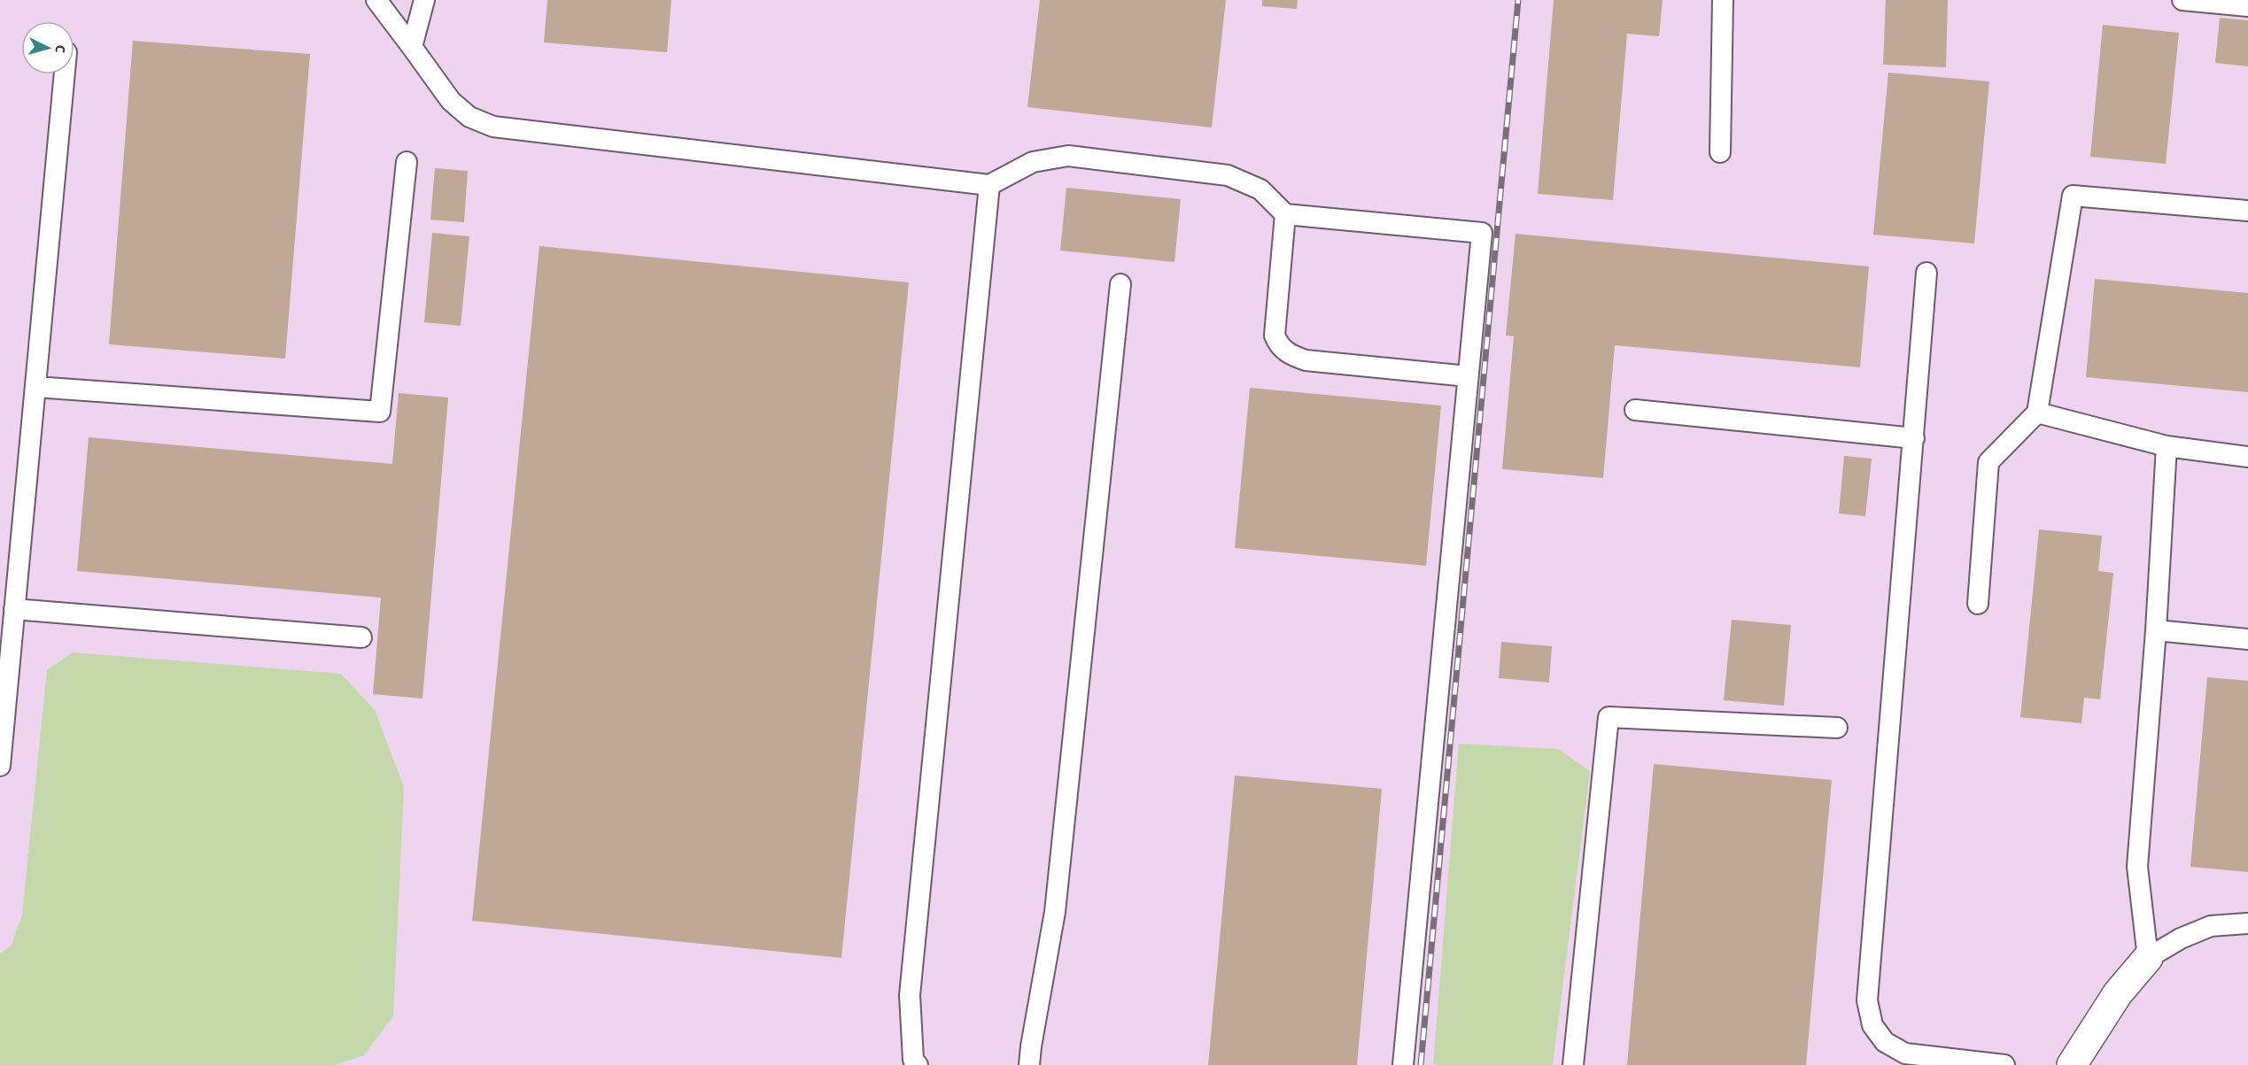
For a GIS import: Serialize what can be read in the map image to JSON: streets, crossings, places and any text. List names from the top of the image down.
{
  "north": "right"
}
